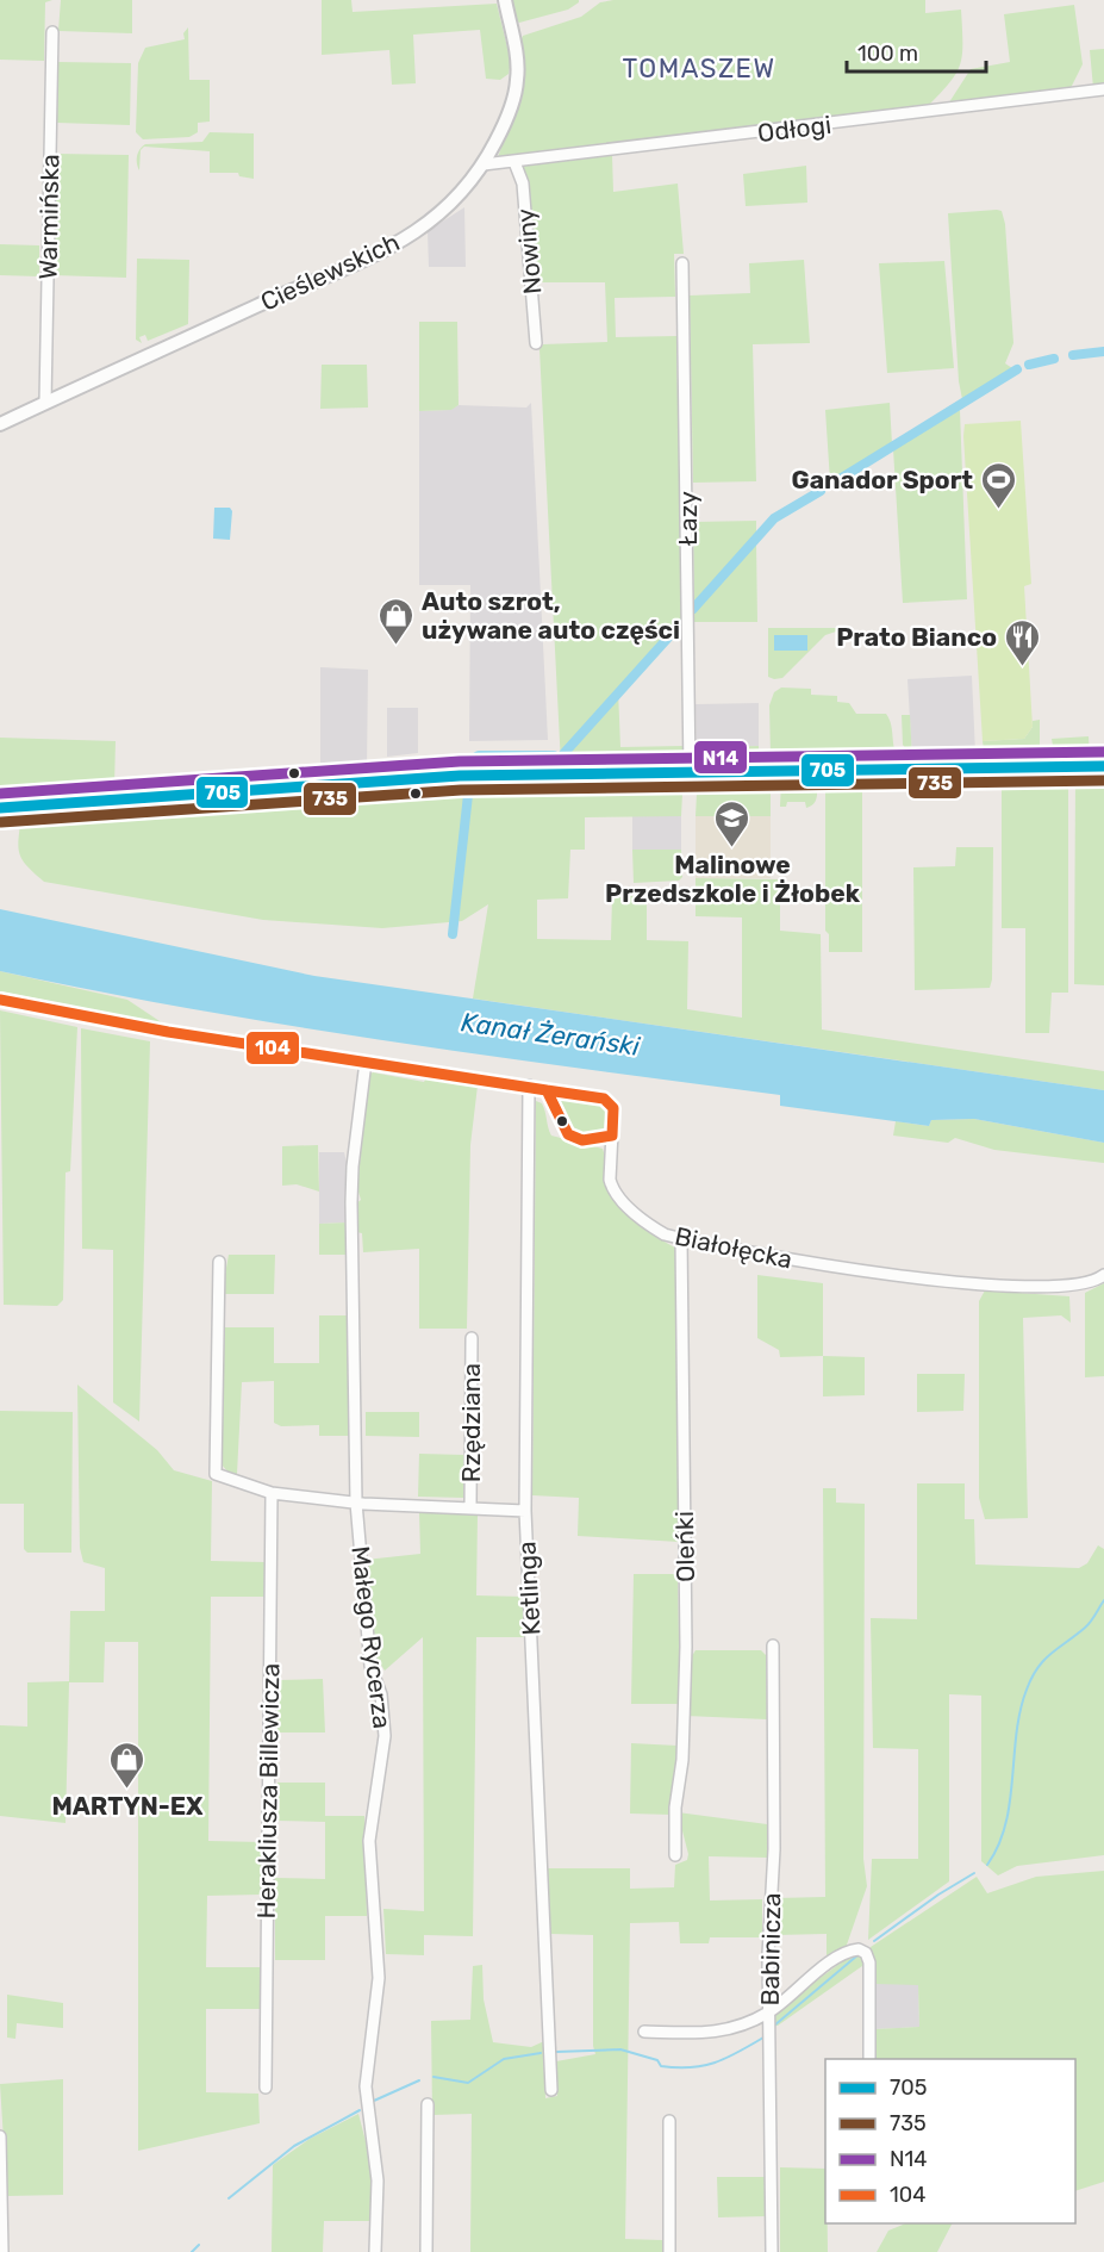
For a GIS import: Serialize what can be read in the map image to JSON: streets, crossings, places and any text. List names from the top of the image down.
{
  "streets": {
    "street": [
      "Odłogi",
      "Warmińska",
      "Nowiny",
      "Cieślewskich",
      "Łazy",
      "Białołęcka",
      "Rzędziana",
      "Oleńki",
      "Ketlinga",
      "Małego Rycerza",
      "Herakliusza Billewicza",
      "Babinicza"
    ]
  },
  "crossings": [
    ["Odłogi", "Nowiny"],
    ["Odłogi", "Cieślewskich"],
    ["Warmińska", "Cieślewskich"],
    ["Białołęcka", "Oleńki"],
    ["Białołęcka", "Ketlinga"],
    ["Białołęcka", "Małego Rycerza"]
  ],
  "districts": ["TOMASZEW"],
  "water": ["Kanał Żerański"],
  "places": {
    "sports": ["Ganador Sport"],
    "shop": ["Auto szrot, używane auto części", "MARTYN-EX"],
    "restaurant": ["Prato Bianco"],
    "school or university": ["Malinowe Przedszkole i Żłobek"]
  },
  "lines": [
    "transit line N14",
    "transit line 705",
    "transit line 735",
    "transit line 104"
  ],
  "legend": [
    "705",
    "735",
    "N14",
    "104"
  ],
  "scale_bar": "100 m"
}
